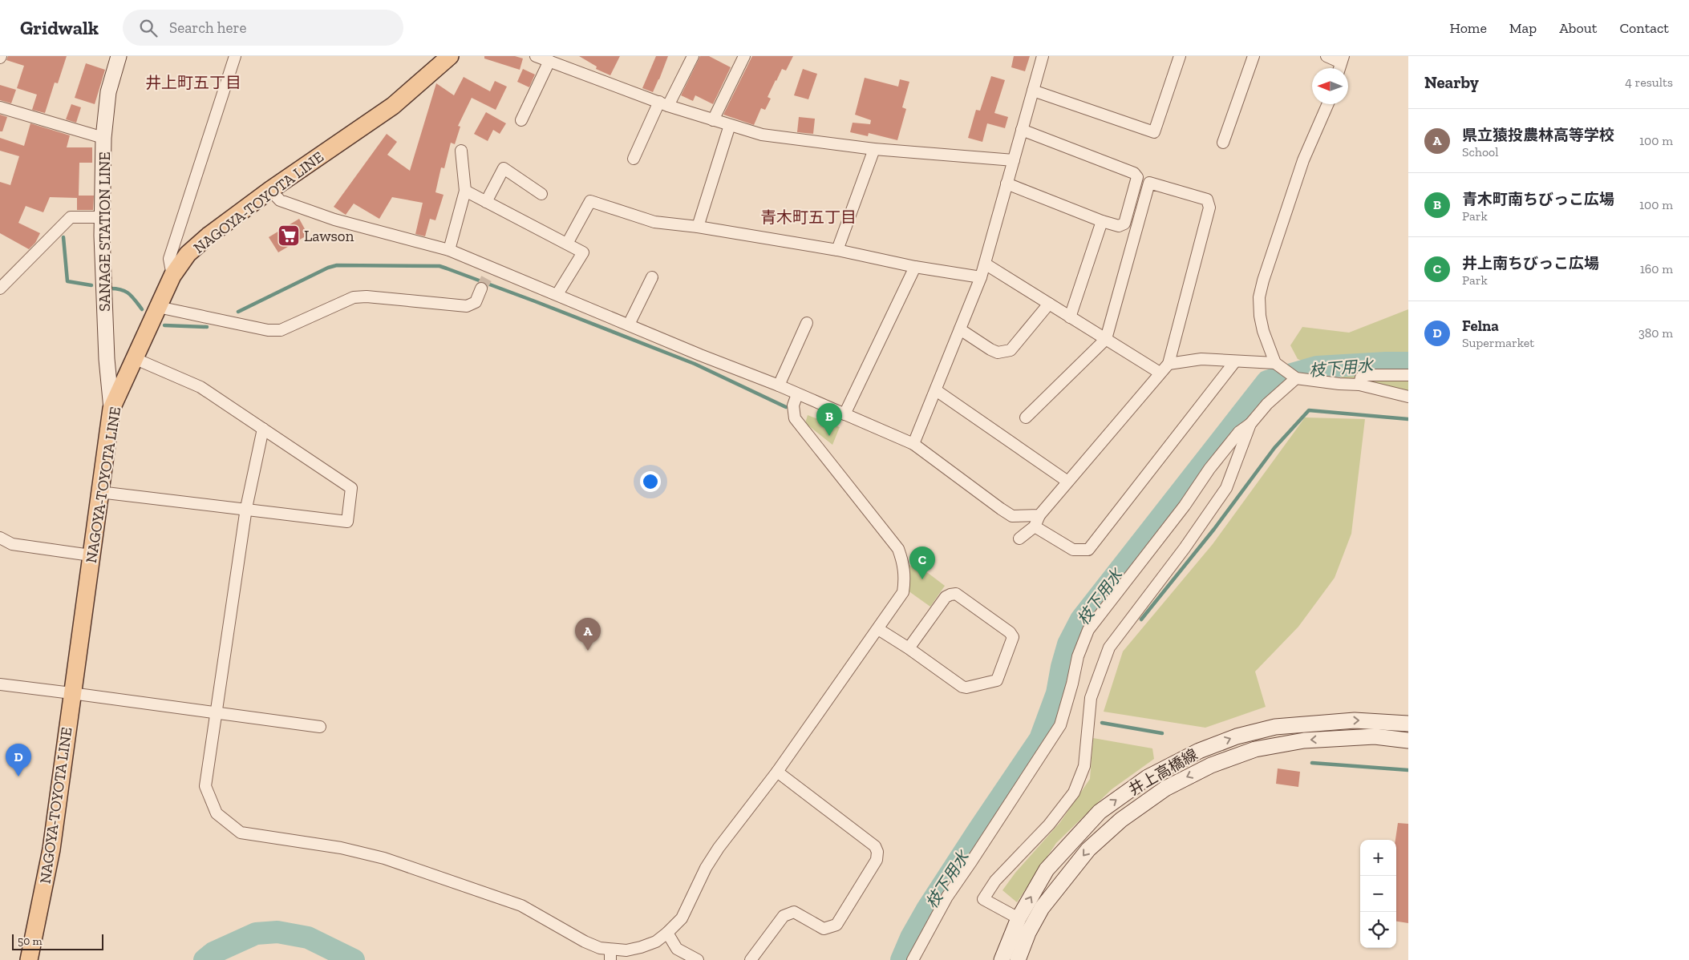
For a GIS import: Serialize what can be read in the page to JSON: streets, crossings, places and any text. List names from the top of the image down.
{
  "streets": {
    "main road": ["NAGOYA-TOYOTA LINE"],
    "street": ["SANAGE STATION LINE", "井上高橋線"]
  },
  "crossings": [
    ["NAGOYA-TOYOTA LINE", "SANAGE STATION LINE"]
  ],
  "districts": ["井上町五丁目", "青木町五丁目"],
  "water": ["枝下用水"],
  "places": {
    "supermarket": ["Lawson"]
  },
  "scale_bar": "50 m",
  "north": "left",
  "page": {
    "header": "Gridwalk",
    "search": "Search here",
    "nav": [
      "Home",
      "Map",
      "About",
      "Contact"
    ],
    "heading": ["Nearby", "4 results"],
    "list": [
      {
        "mark": "A",
        "name": "県立猿投農林高等学校",
        "note": "School",
        "value": "100 m"
      },
      {
        "mark": "B",
        "name": "青木町南ちびっこ広場",
        "note": "Park",
        "value": "100 m"
      },
      {
        "mark": "C",
        "name": "井上南ちびっこ広場",
        "note": "Park",
        "value": "160 m"
      },
      {
        "mark": "D",
        "name": "Felna",
        "note": "Supermarket",
        "value": "380 m"
      }
    ],
    "pins": [
      "B",
      "C",
      "A",
      "D"
    ],
    "map_buttons": ["+", "−"],
    "scale": "50 m"
  }
}
